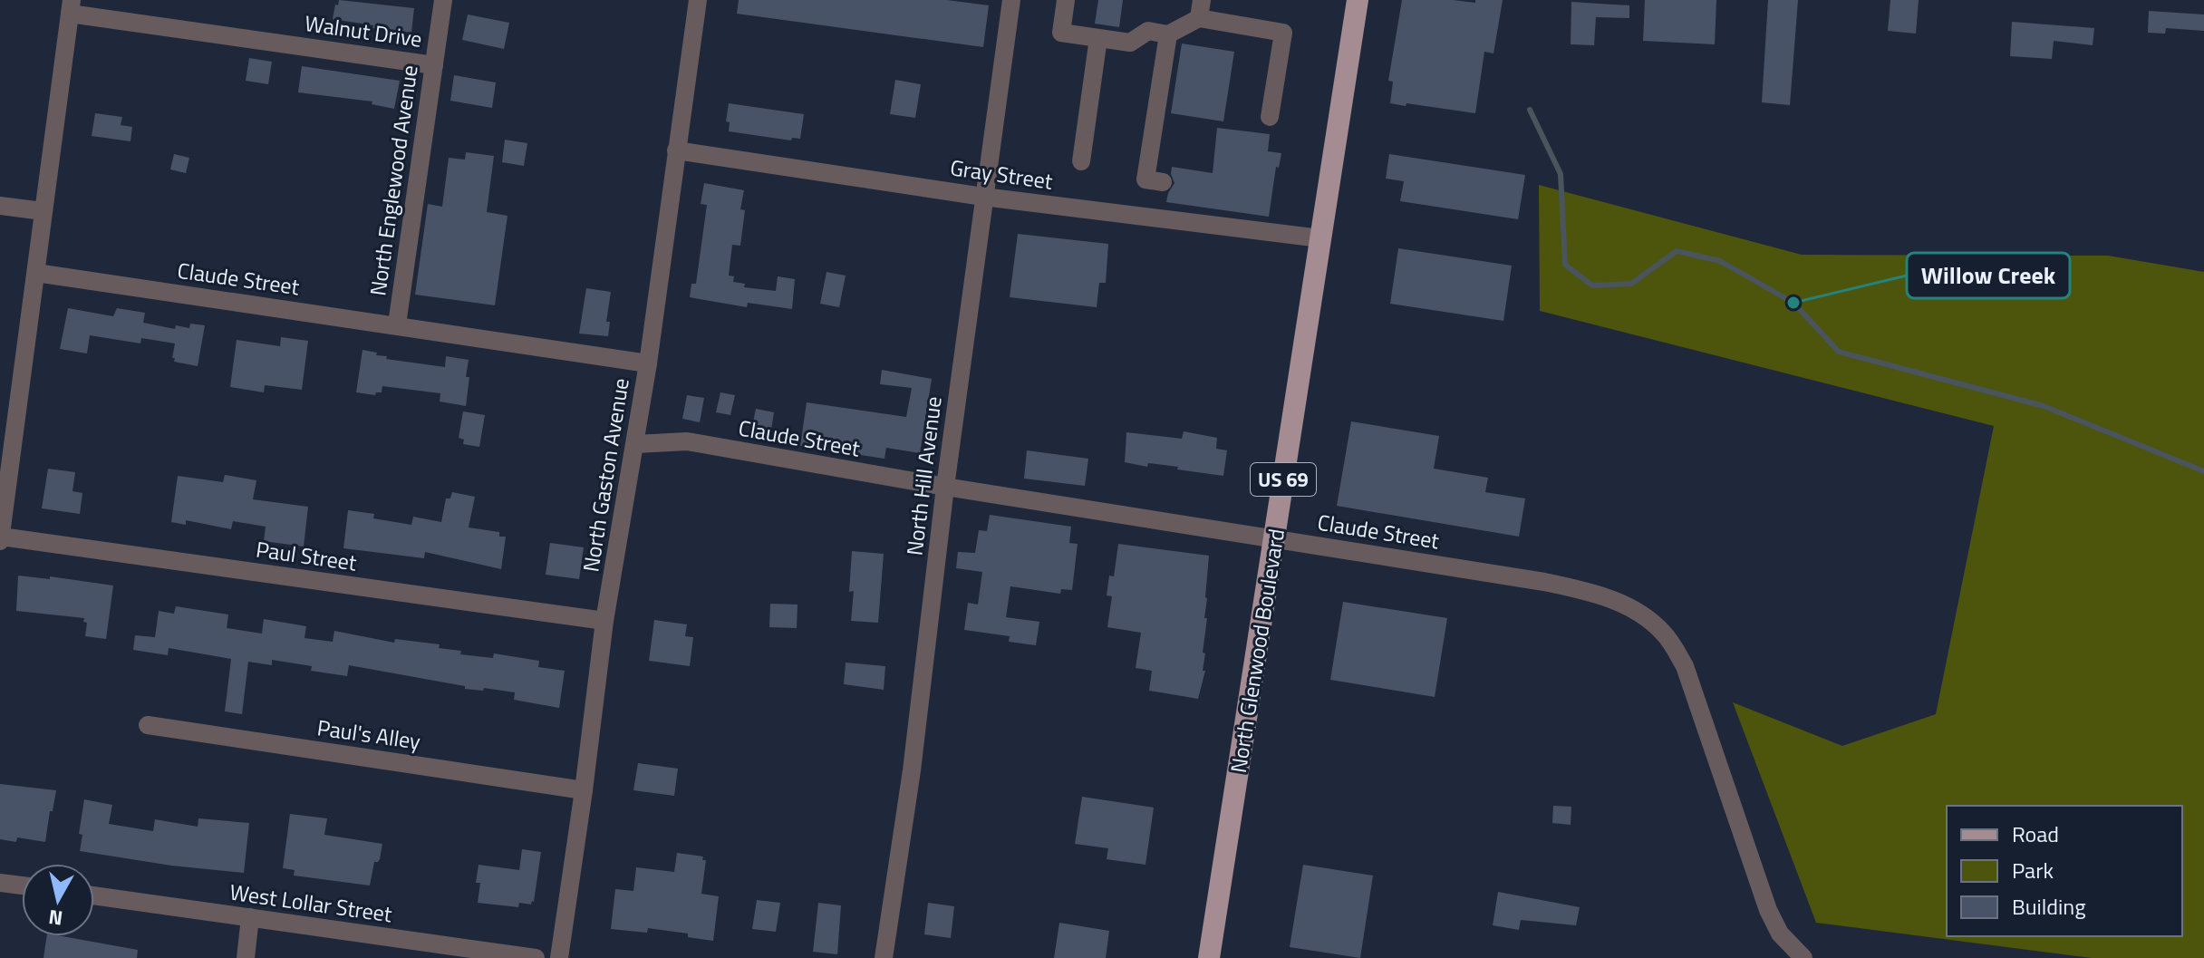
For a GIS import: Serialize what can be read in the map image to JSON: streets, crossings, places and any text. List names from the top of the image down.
{
  "streets": {
    "main road": ["US 69", "North Glenwood Boulevard"],
    "street": [
      "Walnut Drive",
      "Gray Street",
      "North Englewood Avenue",
      "Claude Street",
      "North Gaston Avenue",
      "North Hill Avenue",
      "Paul Street",
      "Paul's Alley",
      "West Lollar Street"
    ]
  },
  "crossings": [
    ["Walnut Drive", "North Englewood Avenue"],
    ["Gray Street", "North Gaston Avenue"],
    ["Gray Street", "North Hill Avenue"],
    ["Gray Street", "North Glenwood Boulevard"],
    ["North Englewood Avenue", "Claude Street"],
    ["Claude Street", "North Gaston Avenue"],
    ["Claude Street", "North Hill Avenue"],
    ["Claude Street", "North Glenwood Boulevard"],
    ["North Gaston Avenue", "Paul Street"],
    ["North Gaston Avenue", "Paul's Alley"]
  ],
  "places": ["Willow Creek"],
  "legend": ["Road", "Park", "Building"],
  "north": "bottom"
}
